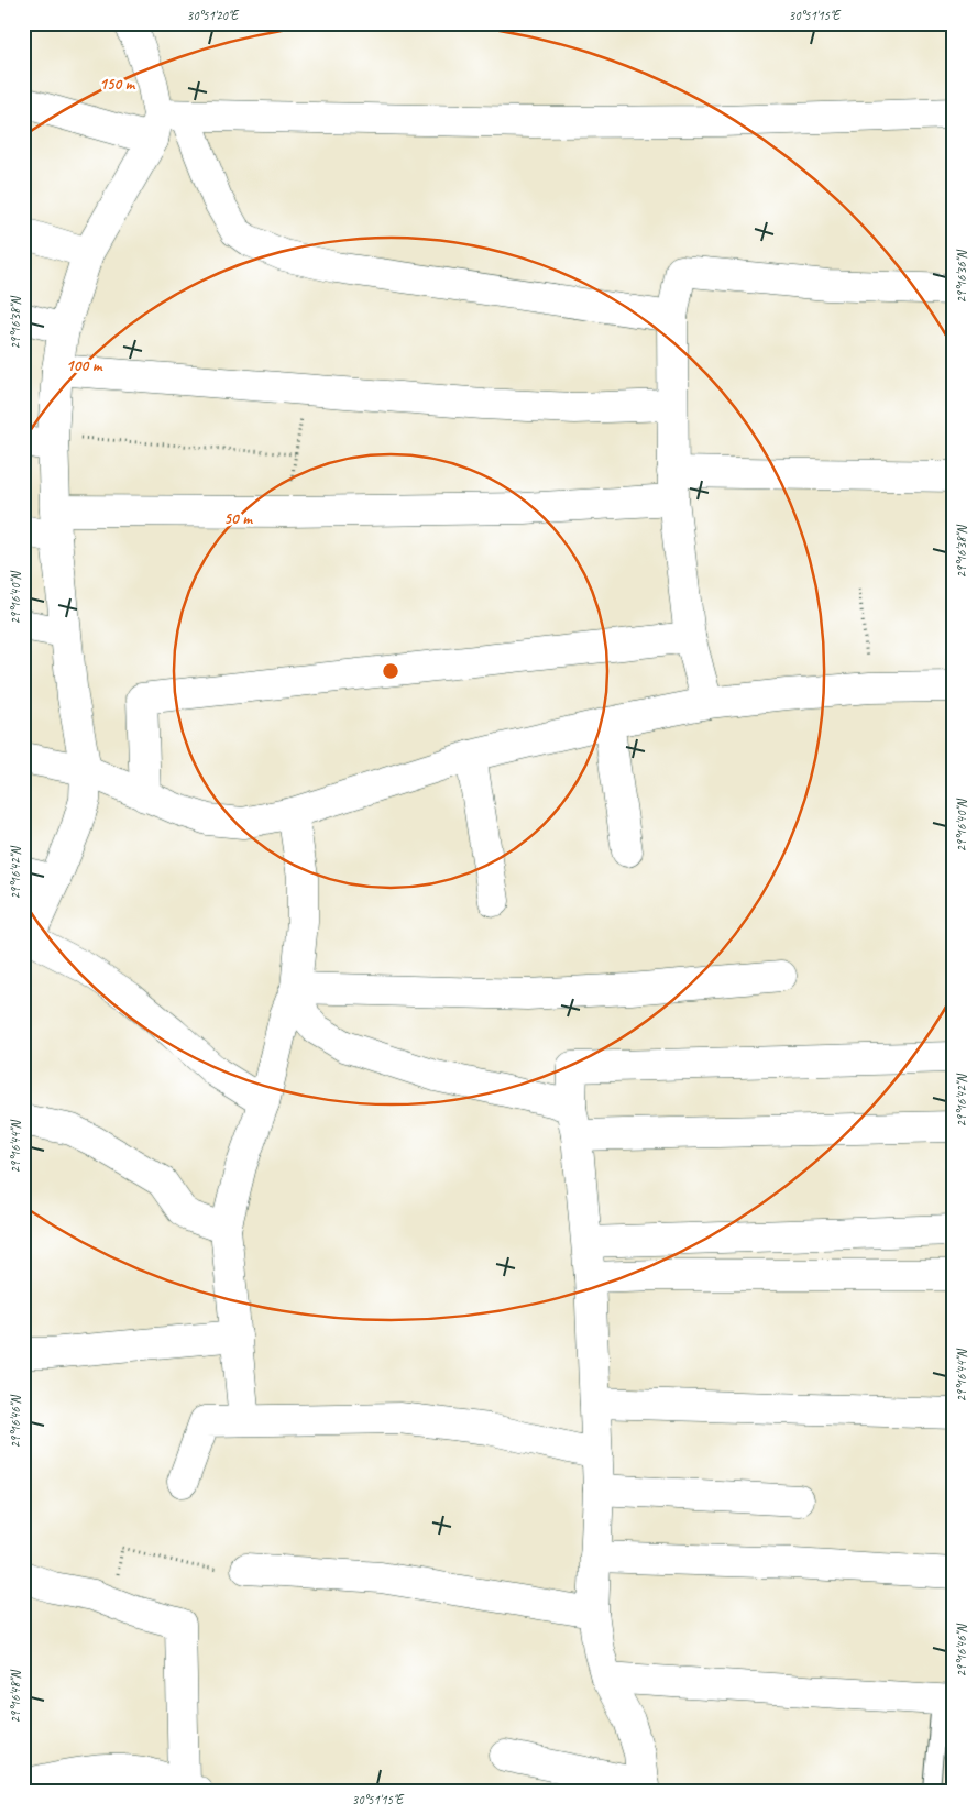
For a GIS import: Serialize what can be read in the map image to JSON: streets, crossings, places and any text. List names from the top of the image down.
{
  "coordinates": [
    "30°51'20\"E",
    "30°51'15\"E",
    "29°16'36\"N",
    "29°16'38\"N",
    "29°16'40\"N",
    "29°16'42\"N",
    "29°16'44\"N",
    "29°16'46\"N",
    "29°16'48\"N"
  ],
  "rings": ["150 m", "100 m", "50 m"]
}
